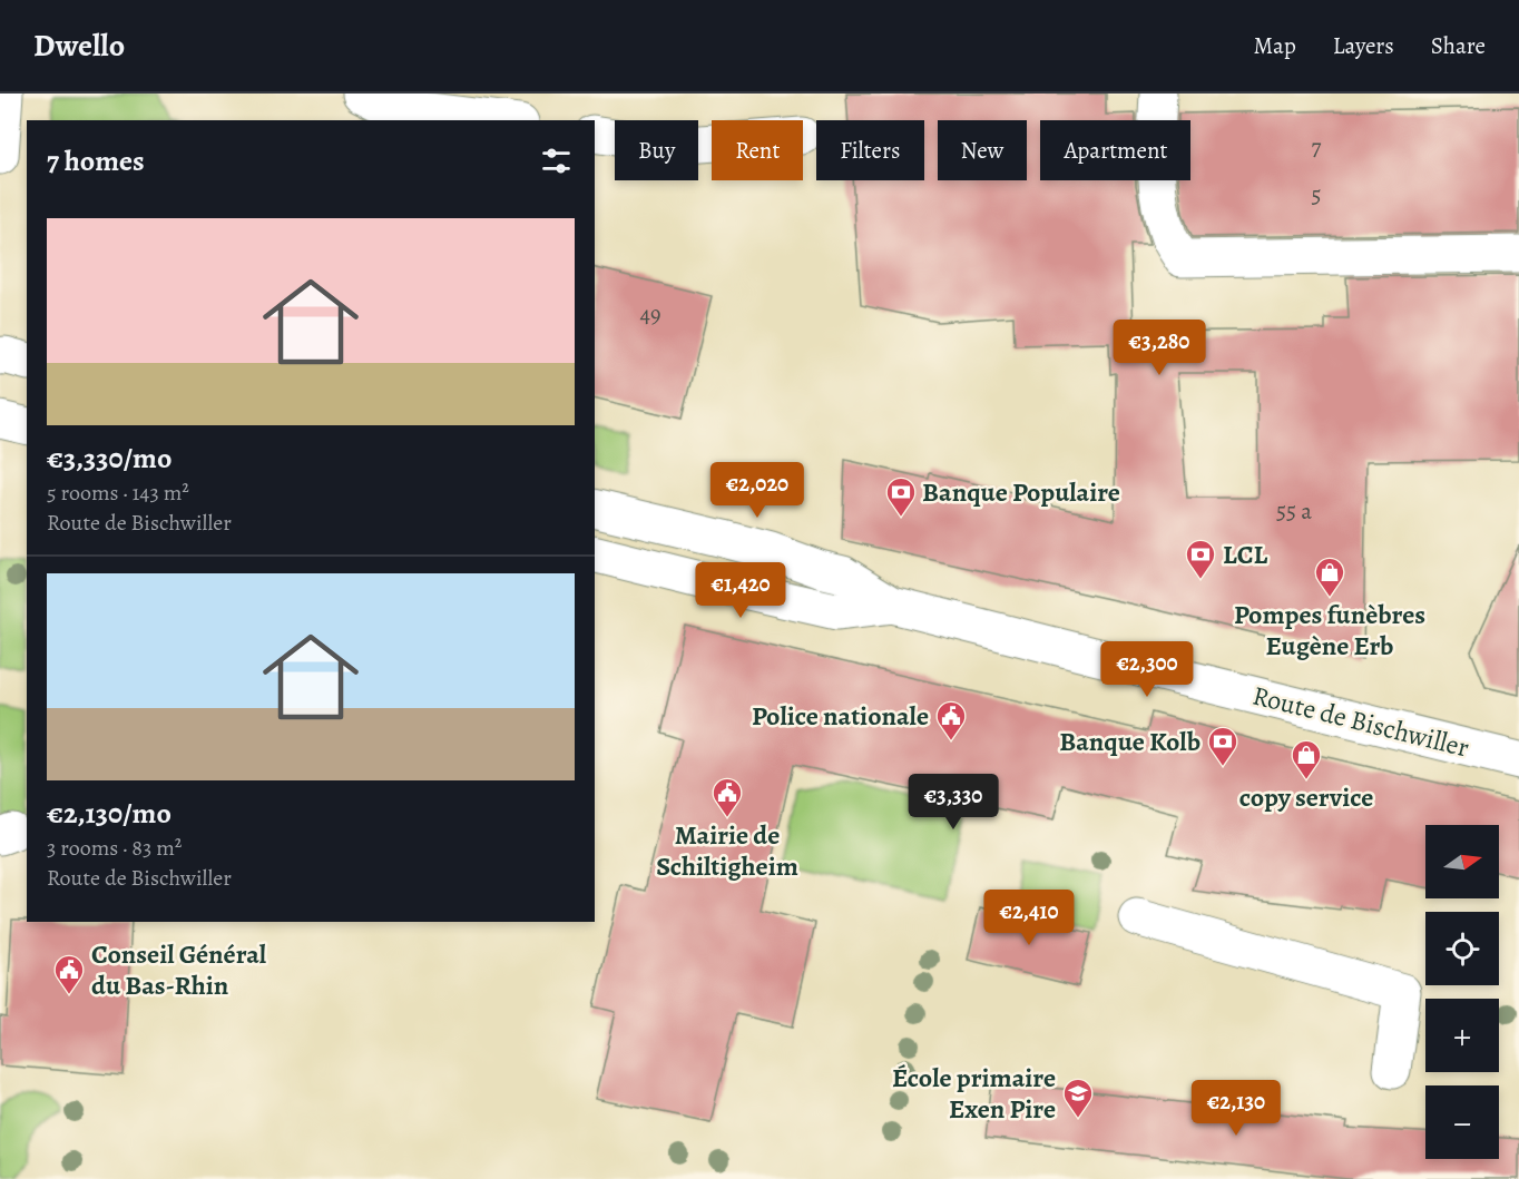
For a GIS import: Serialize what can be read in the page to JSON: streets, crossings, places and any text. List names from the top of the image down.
{
  "streets": {
    "main road": ["Route de Bischwiller"]
  },
  "places": {
    "bank": ["Banque Populaire", "LCL", "Banque Kolb"],
    "shop": ["Pompes funèbres Eugène Erb", "copy service"],
    "public building": ["Police nationale", "Mairie de Schiltigheim", "Conseil Général du Bas-Rhin"],
    "school or university": ["École primaire Exen Pire"]
  },
  "house_numbers": [
    "7",
    "5",
    "49",
    "55 a"
  ],
  "north": "right",
  "page": {
    "header": "Dwello",
    "nav": ["Map", "Layers", "Share"],
    "chip": [
      "Buy",
      "Rent",
      "Filters",
      "New",
      "Apartment"
    ],
    "heading": "7 homes",
    "list": [
      {
        "name": "€3,330/mo",
        "note": "5 rooms · 143 m² · Route de Bischwiller"
      },
      {
        "name": "€2,130/mo",
        "note": "3 rooms · 83 m² · Route de Bischwiller"
      }
    ],
    "price": [
      "€3,280",
      "€2,020",
      "€1,420",
      "€2,300",
      "€3,330",
      "€2,410",
      "€2,130"
    ],
    "map_buttons": ["+", "−"]
  }
}
